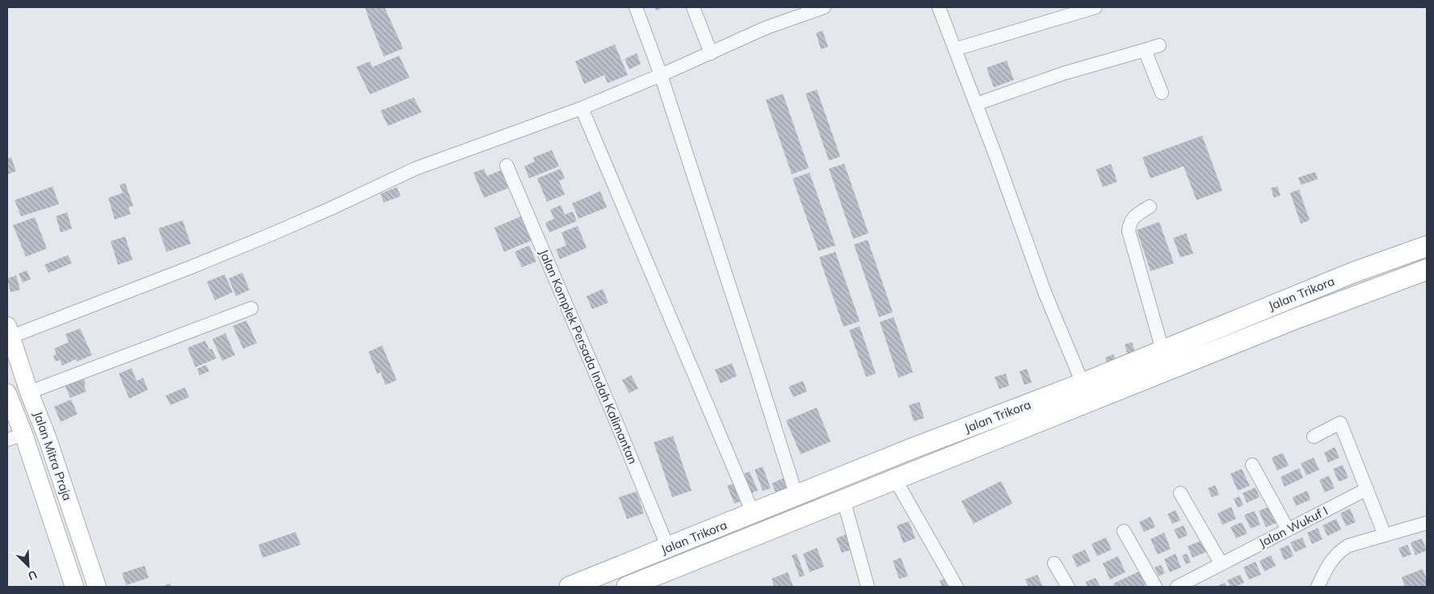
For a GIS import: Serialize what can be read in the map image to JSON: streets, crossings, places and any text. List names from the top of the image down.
{
  "streets": {
    "main road": ["Jalan Trikora"],
    "street": ["Jalan Komplek Persada Indah Kalimantan", "Jalan Mitra Praja", "Jalan Wukuf I"]
  },
  "crossings": [
    ["Jalan Trikora", "Jalan Komplek Persada Indah Kalimantan"]
  ],
  "north": "bottom right"
}
